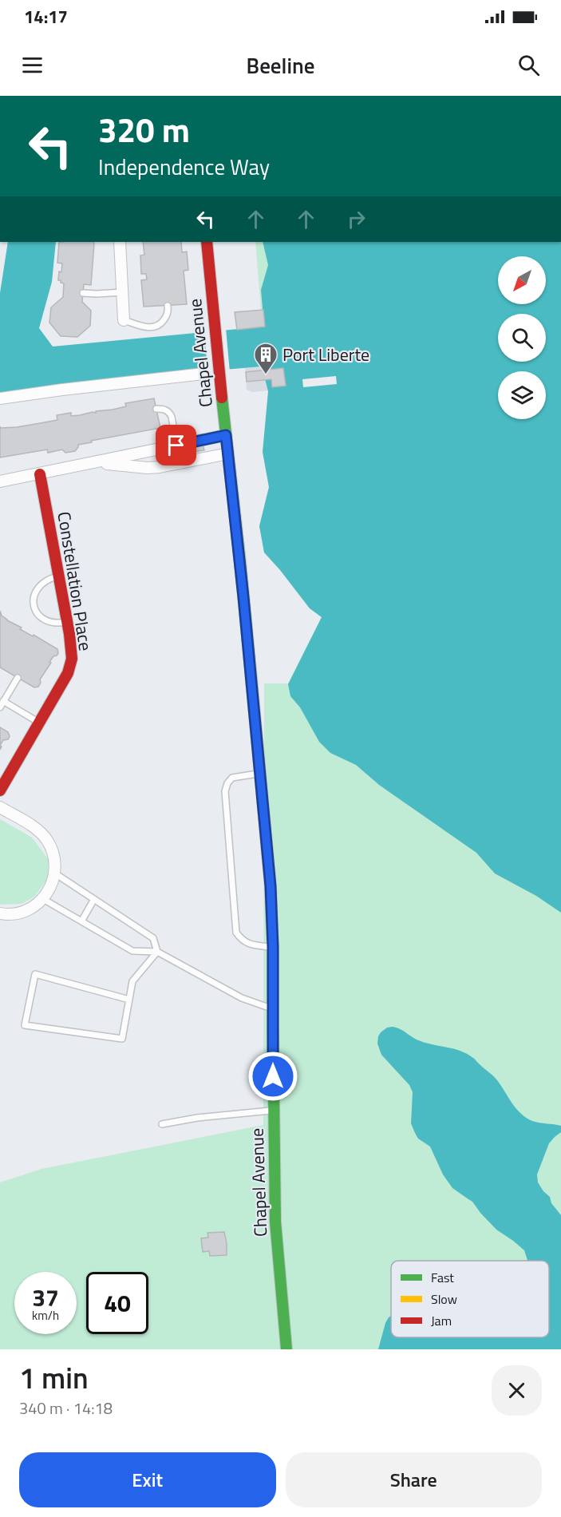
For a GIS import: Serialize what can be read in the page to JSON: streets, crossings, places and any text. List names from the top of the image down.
{
  "streets": {
    "street": ["Chapel Avenue", "Constellation Place"]
  },
  "places": {
    "building": ["Port Liberte"]
  },
  "legend": ["Fast", "Slow", "Jam"],
  "north": "bottom left",
  "page": {
    "status": "14:17",
    "header": "Beeline",
    "turn": ["320 m", "Independence Way"],
    "speed": "37 km/h",
    "limit": "40",
    "heading": ["1 min", "340 m · 14:18"],
    "buttons": ["Exit", "Share"]
  }
}
